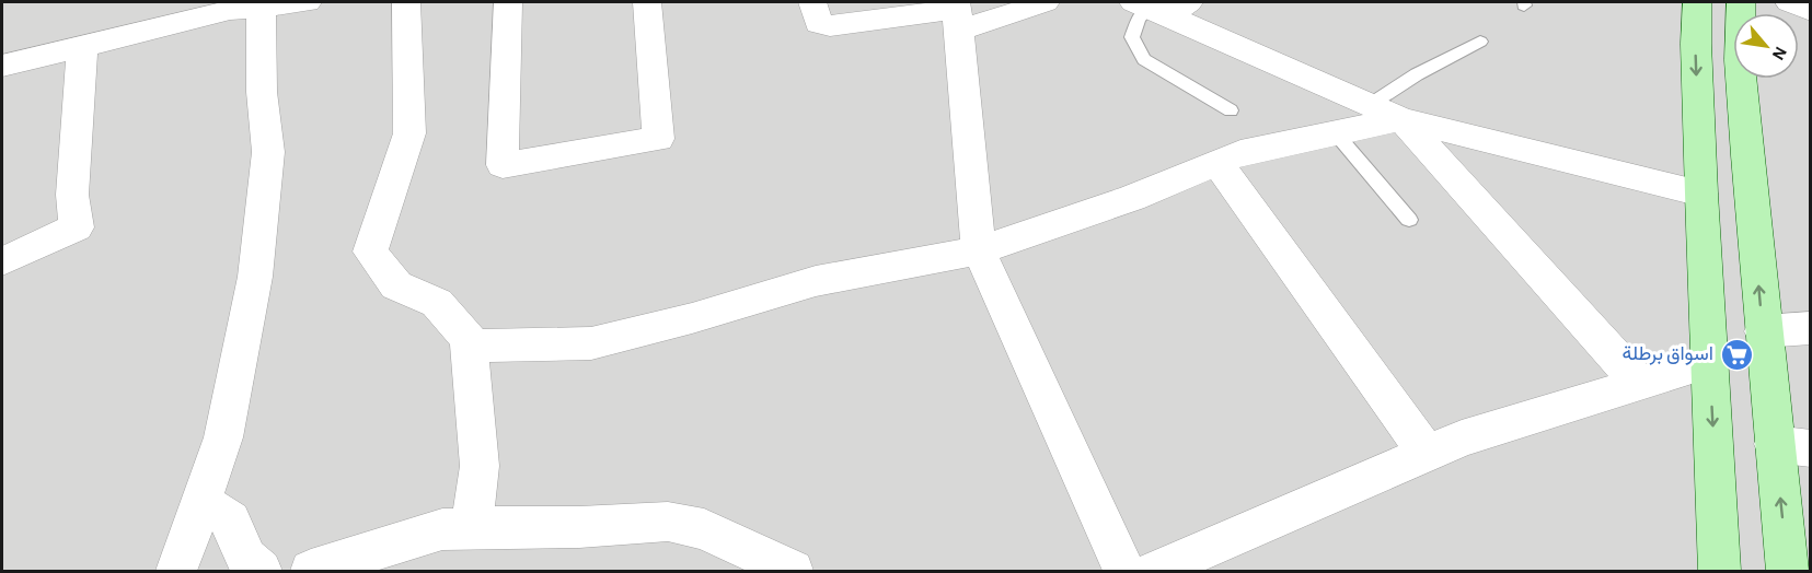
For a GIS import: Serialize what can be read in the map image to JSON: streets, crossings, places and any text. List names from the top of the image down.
{
  "places": {
    "supermarket": ["اسواق برطلة"]
  },
  "north": "bottom right"
}
